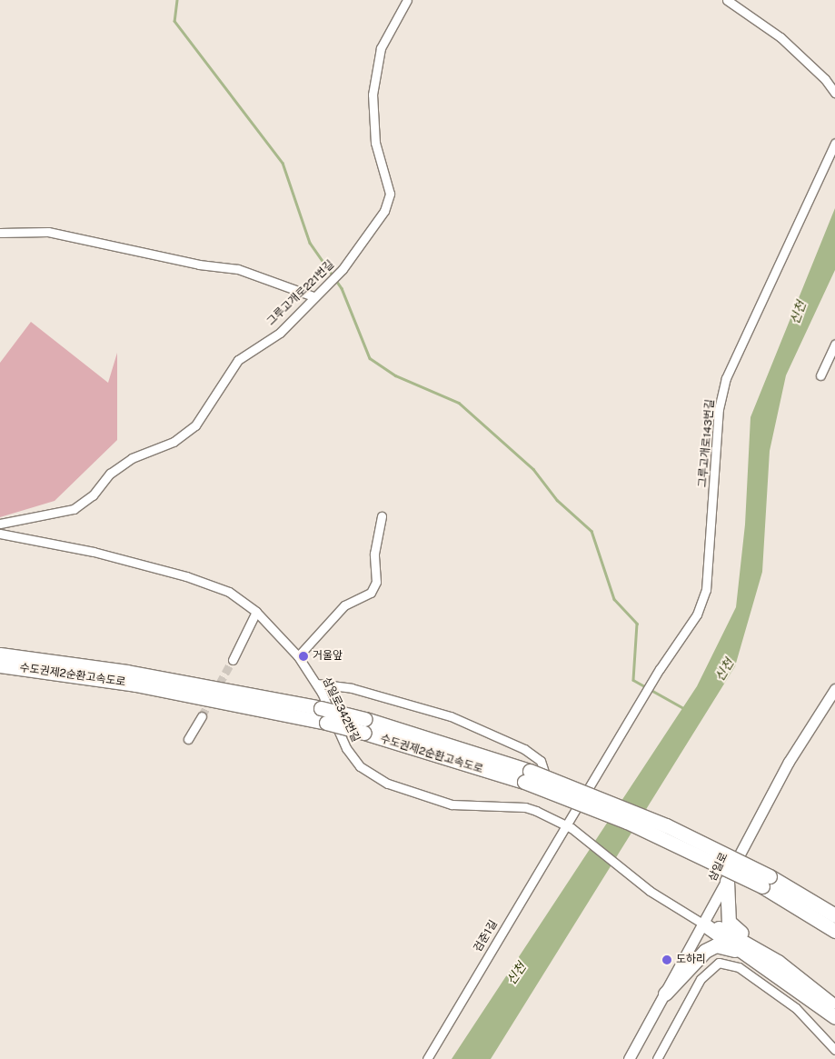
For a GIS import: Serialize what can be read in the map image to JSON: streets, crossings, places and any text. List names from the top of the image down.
{
  "streets": {
    "highway": ["수도권제2순환고속도로"],
    "main road": ["삼일로"],
    "street": [
      "그루고개로221번길",
      "그루고개로143번길",
      "삼일로342번길",
      "검준1길"
    ]
  },
  "crossings": [
    ["그루고개로143번길", "검준1길"],
    ["삼일로342번길", "삼일로"],
    ["삼일로342번길", "검준1길"]
  ],
  "water": ["신천"],
  "places": ["거울앞", "도하리"]
}
